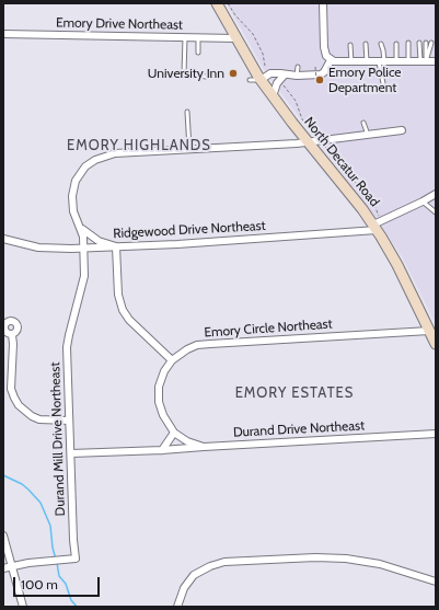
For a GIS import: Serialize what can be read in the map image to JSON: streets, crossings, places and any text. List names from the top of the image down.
{
  "streets": {
    "main road": ["North Decatur Road"],
    "street": [
      "Emory Drive Northeast",
      "Ridgewood Drive Northeast",
      "Emory Circle Northeast",
      "Durand Drive Northeast",
      "Durand Mill Drive Northeast"
    ]
  },
  "crossings": [
    ["Emory Drive Northeast", "North Decatur Road"],
    ["North Decatur Road", "Ridgewood Drive Northeast"],
    ["North Decatur Road", "Emory Circle Northeast"],
    ["North Decatur Road", "Durand Mill Drive Northeast"],
    ["Ridgewood Drive Northeast", "Durand Mill Drive Northeast"],
    ["Emory Circle Northeast", "Durand Drive Northeast"],
    ["Durand Drive Northeast", "Durand Mill Drive Northeast"]
  ],
  "districts": ["EMORY HIGHLANDS", "EMORY ESTATES"],
  "places": ["University Inn", "Emory Police Department"],
  "scale_bar": "100 m"
}
